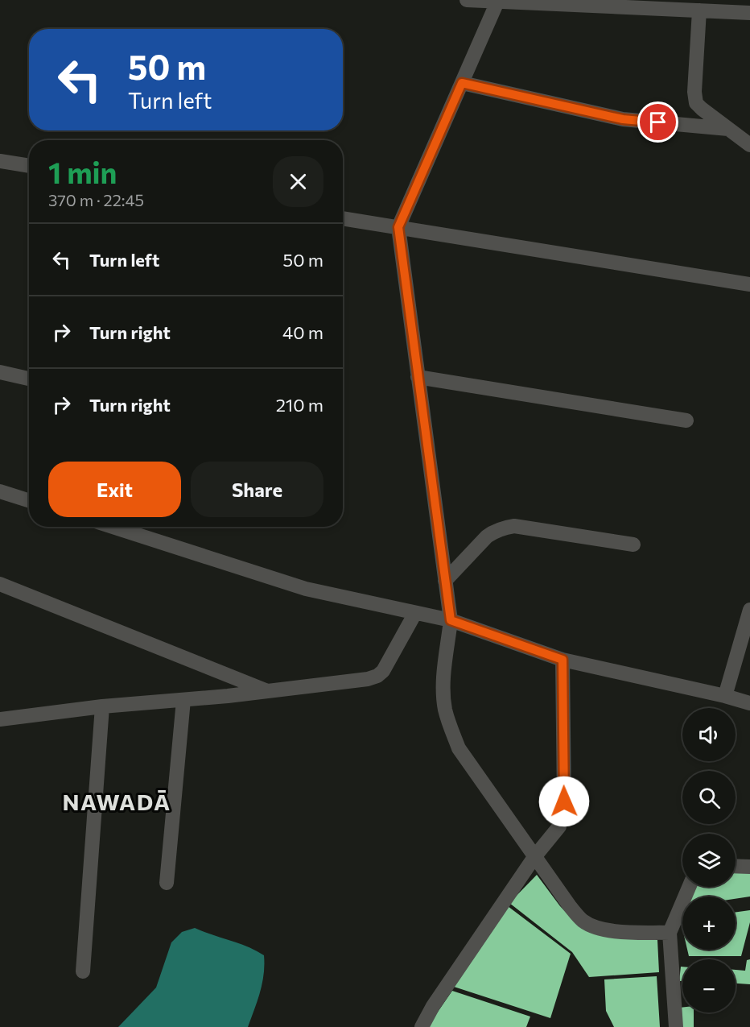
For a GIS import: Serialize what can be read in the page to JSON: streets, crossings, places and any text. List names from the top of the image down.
{
  "districts": ["NAWADĀ"],
  "page": {
    "turn": ["50 m", "Turn left"],
    "heading": ["1 min", "370 m · 22:45"],
    "list": [
      {
        "name": "Turn left",
        "value": "50 m"
      },
      {
        "name": "Turn right",
        "value": "40 m"
      },
      {
        "name": "Turn right",
        "value": "210 m"
      }
    ],
    "buttons": ["Exit", "Share"],
    "map_buttons": ["+", "−"]
  }
}
